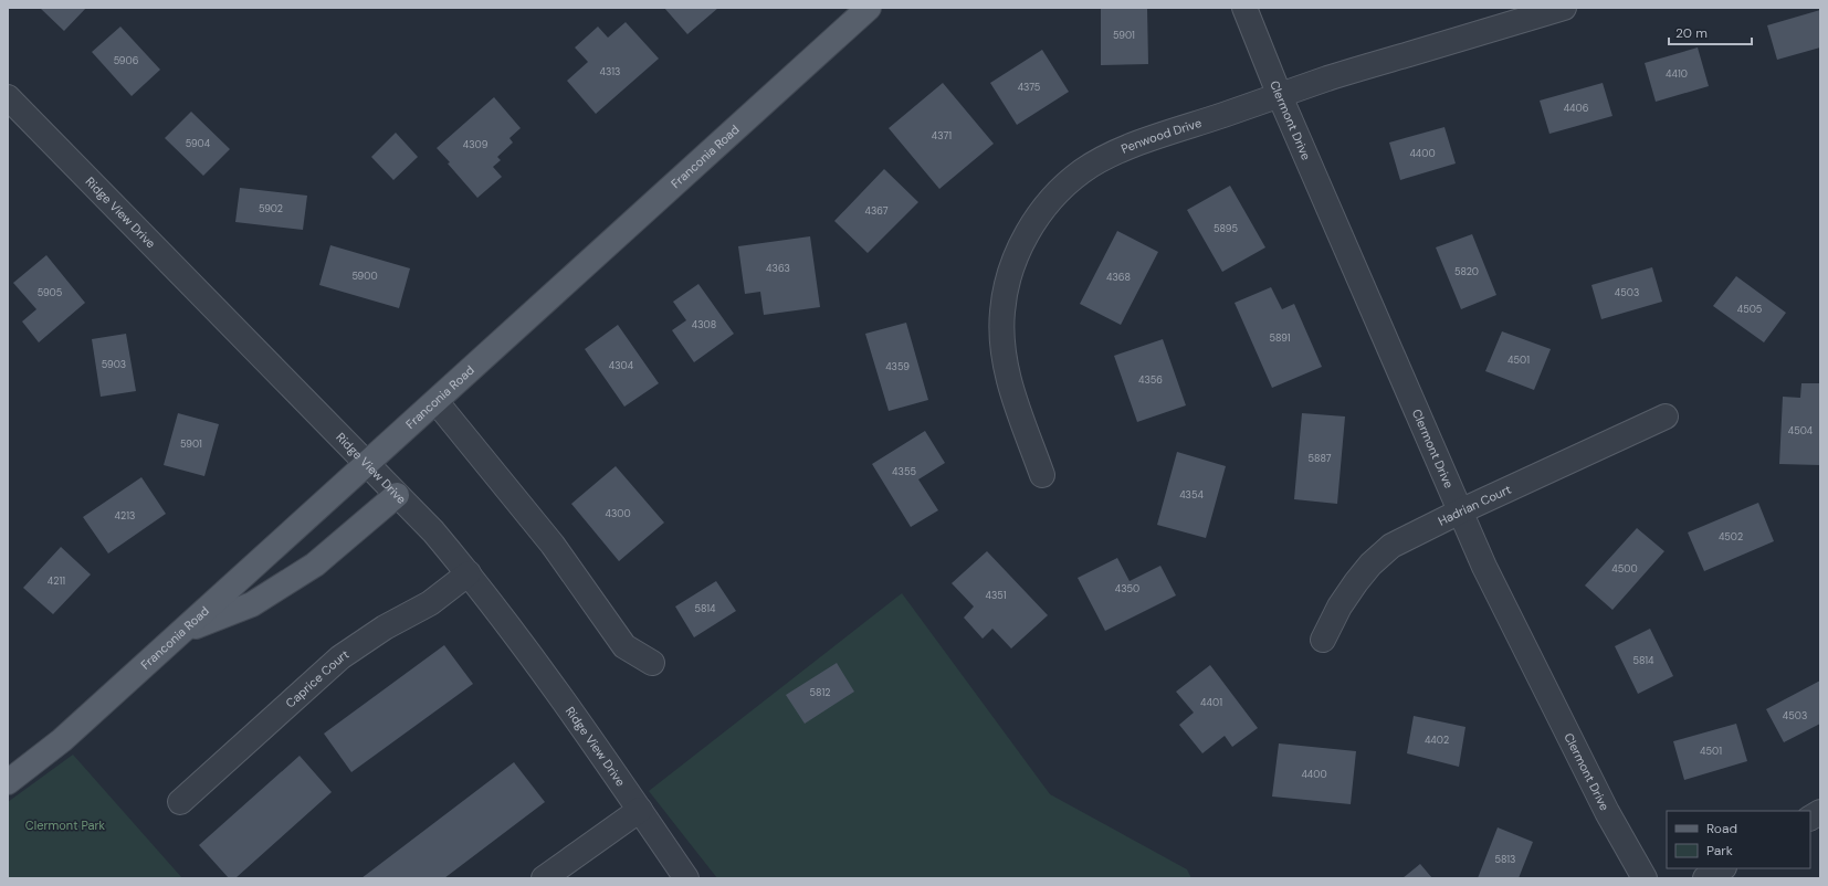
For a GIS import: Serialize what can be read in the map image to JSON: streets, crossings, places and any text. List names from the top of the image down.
{
  "streets": {
    "main road": ["Franconia Road"],
    "street": [
      "Clermont Drive",
      "Penwood Drive",
      "Ridge View Drive",
      "Hadrian Court",
      "Caprice Court"
    ]
  },
  "crossings": [
    ["Clermont Drive", "Penwood Drive"],
    ["Clermont Drive", "Hadrian Court"],
    ["Franconia Road", "Ridge View Drive"],
    ["Ridge View Drive", "Caprice Court"]
  ],
  "parks": ["Clermont Park"],
  "house_numbers": [
    "5901",
    "5906",
    "4313",
    "4410",
    "4375",
    "4406",
    "4371",
    "5904",
    "4309",
    "4400",
    "5902",
    "4367",
    "5895",
    "4363",
    "5820",
    "5900",
    "4368",
    "5905",
    "4503",
    "4505",
    "4308",
    "5891",
    "4501",
    "5903",
    "4304",
    "4359",
    "4356",
    "4504",
    "5901",
    "5887",
    "4355",
    "4354",
    "4300",
    "4213",
    "4502",
    "4500",
    "4211",
    "4350",
    "4351",
    "5814",
    "5814",
    "5812",
    "4401",
    "4503",
    "4402",
    "4501",
    "4400",
    "5813"
  ],
  "legend": ["Road", "Park"],
  "scale_bar": "20 m"
}
